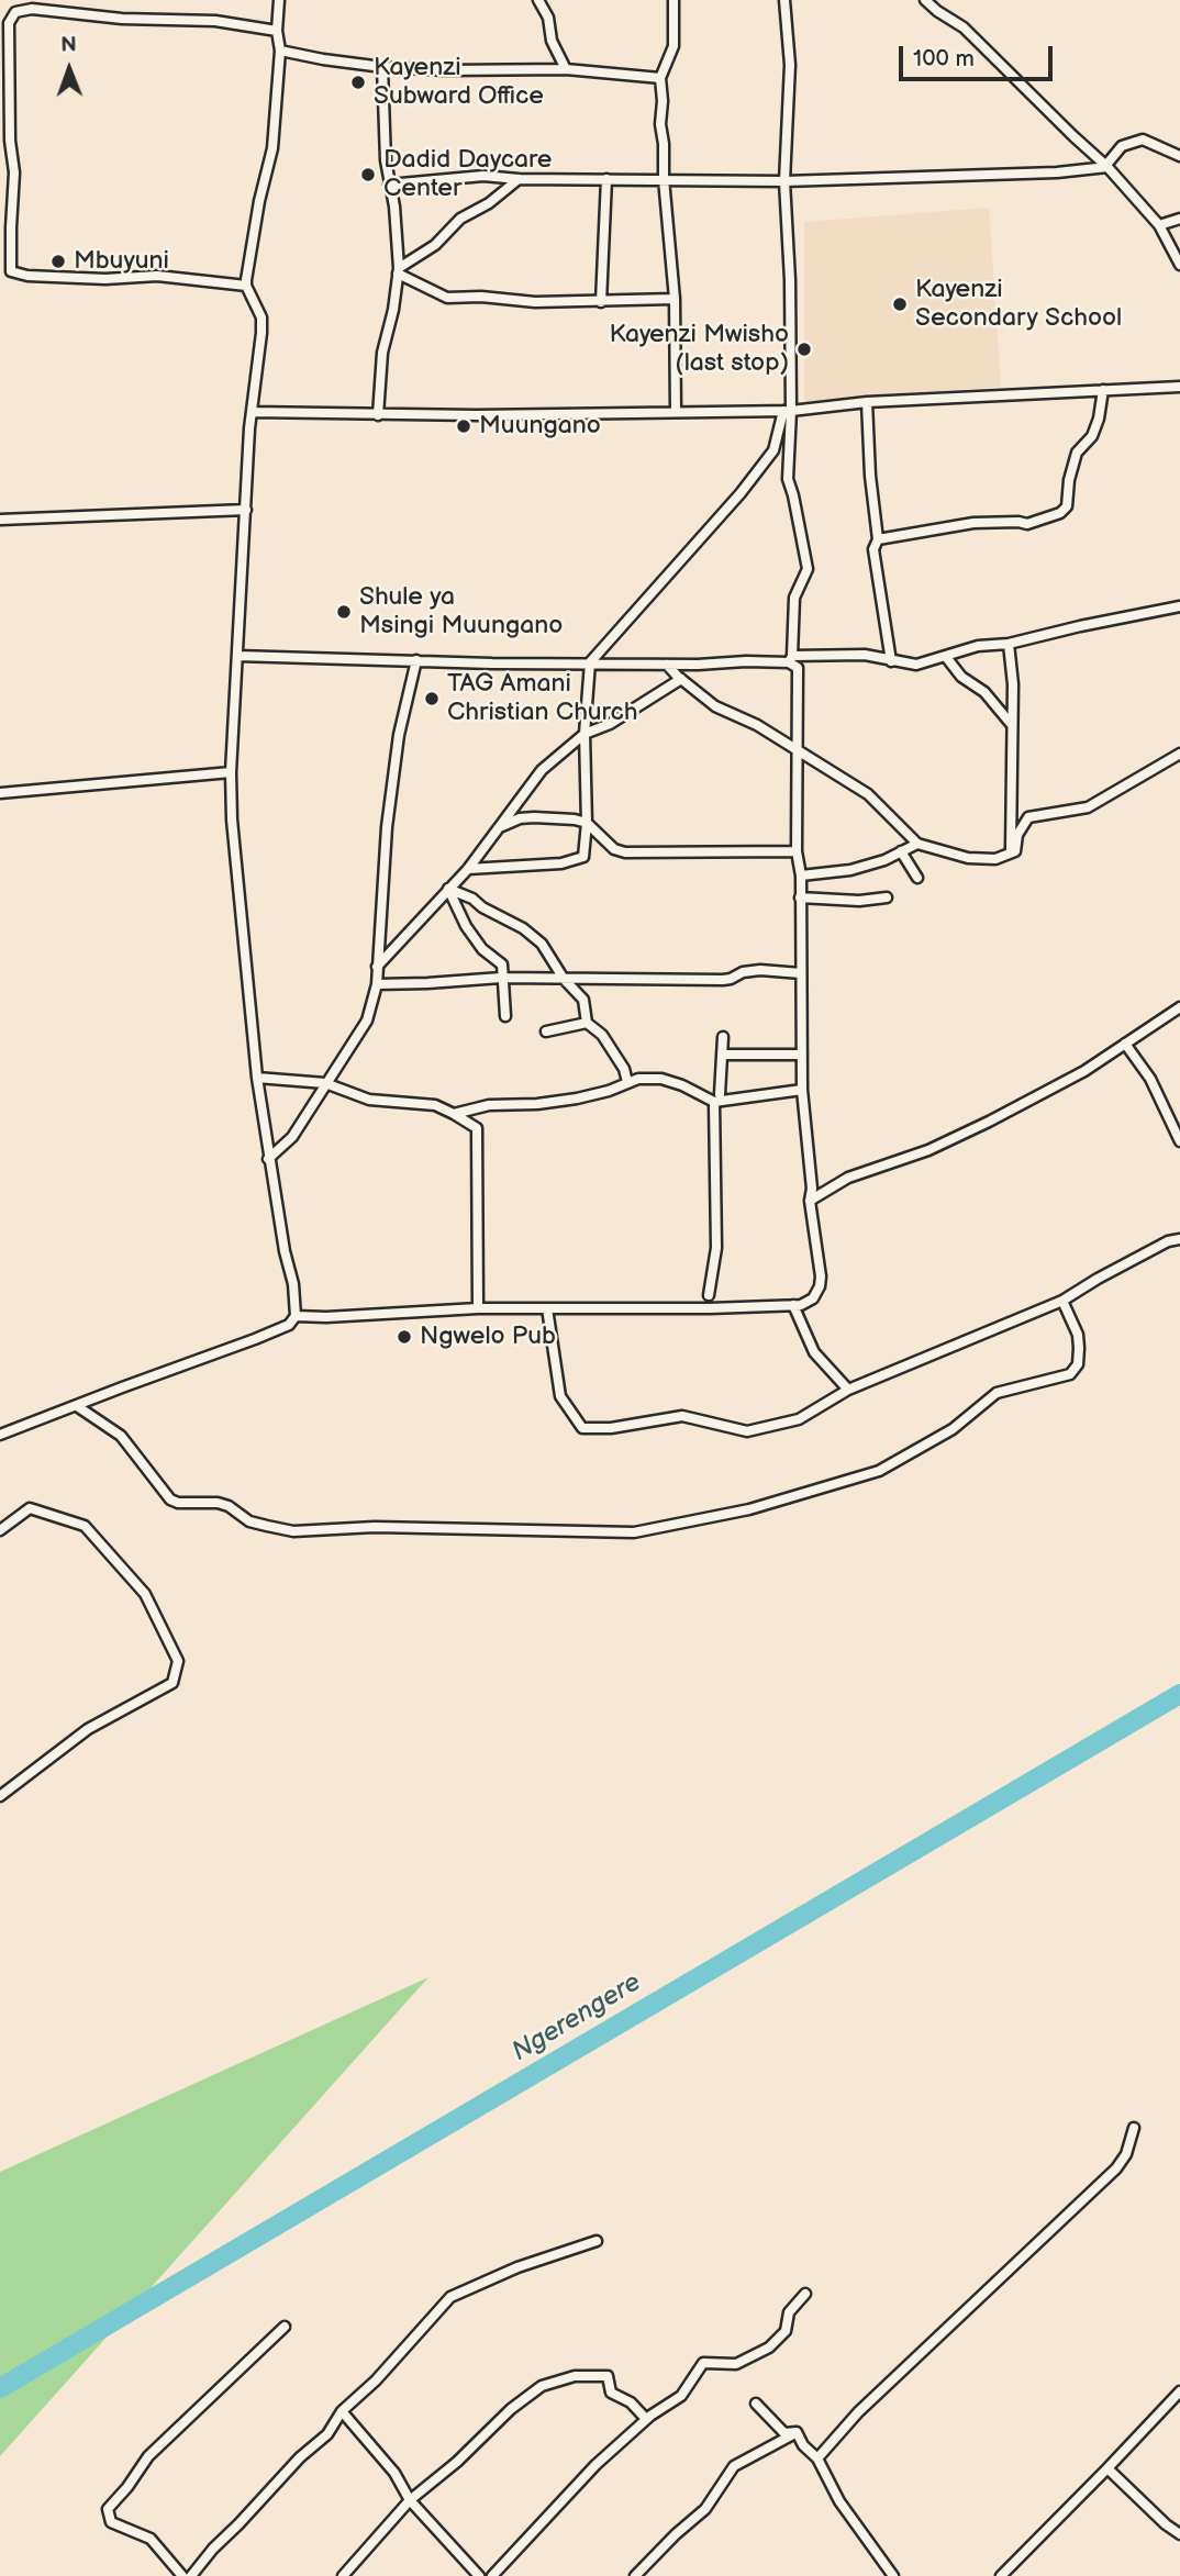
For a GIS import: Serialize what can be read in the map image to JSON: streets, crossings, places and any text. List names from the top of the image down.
{
  "water": ["Ngerengere"],
  "places": [
    "Kayenzi Subward Office",
    "Dadid Daycare Center",
    "Mbuyuni",
    "Kayenzi Secondary School",
    "Kayenzi Mwisho (last stop)",
    "Muungano",
    "Shule ya Msingi Muungano",
    "TAG Amani Christian Church",
    "Ngwelo Pub"
  ],
  "scale_bar": "100 m",
  "north": "top"
}
